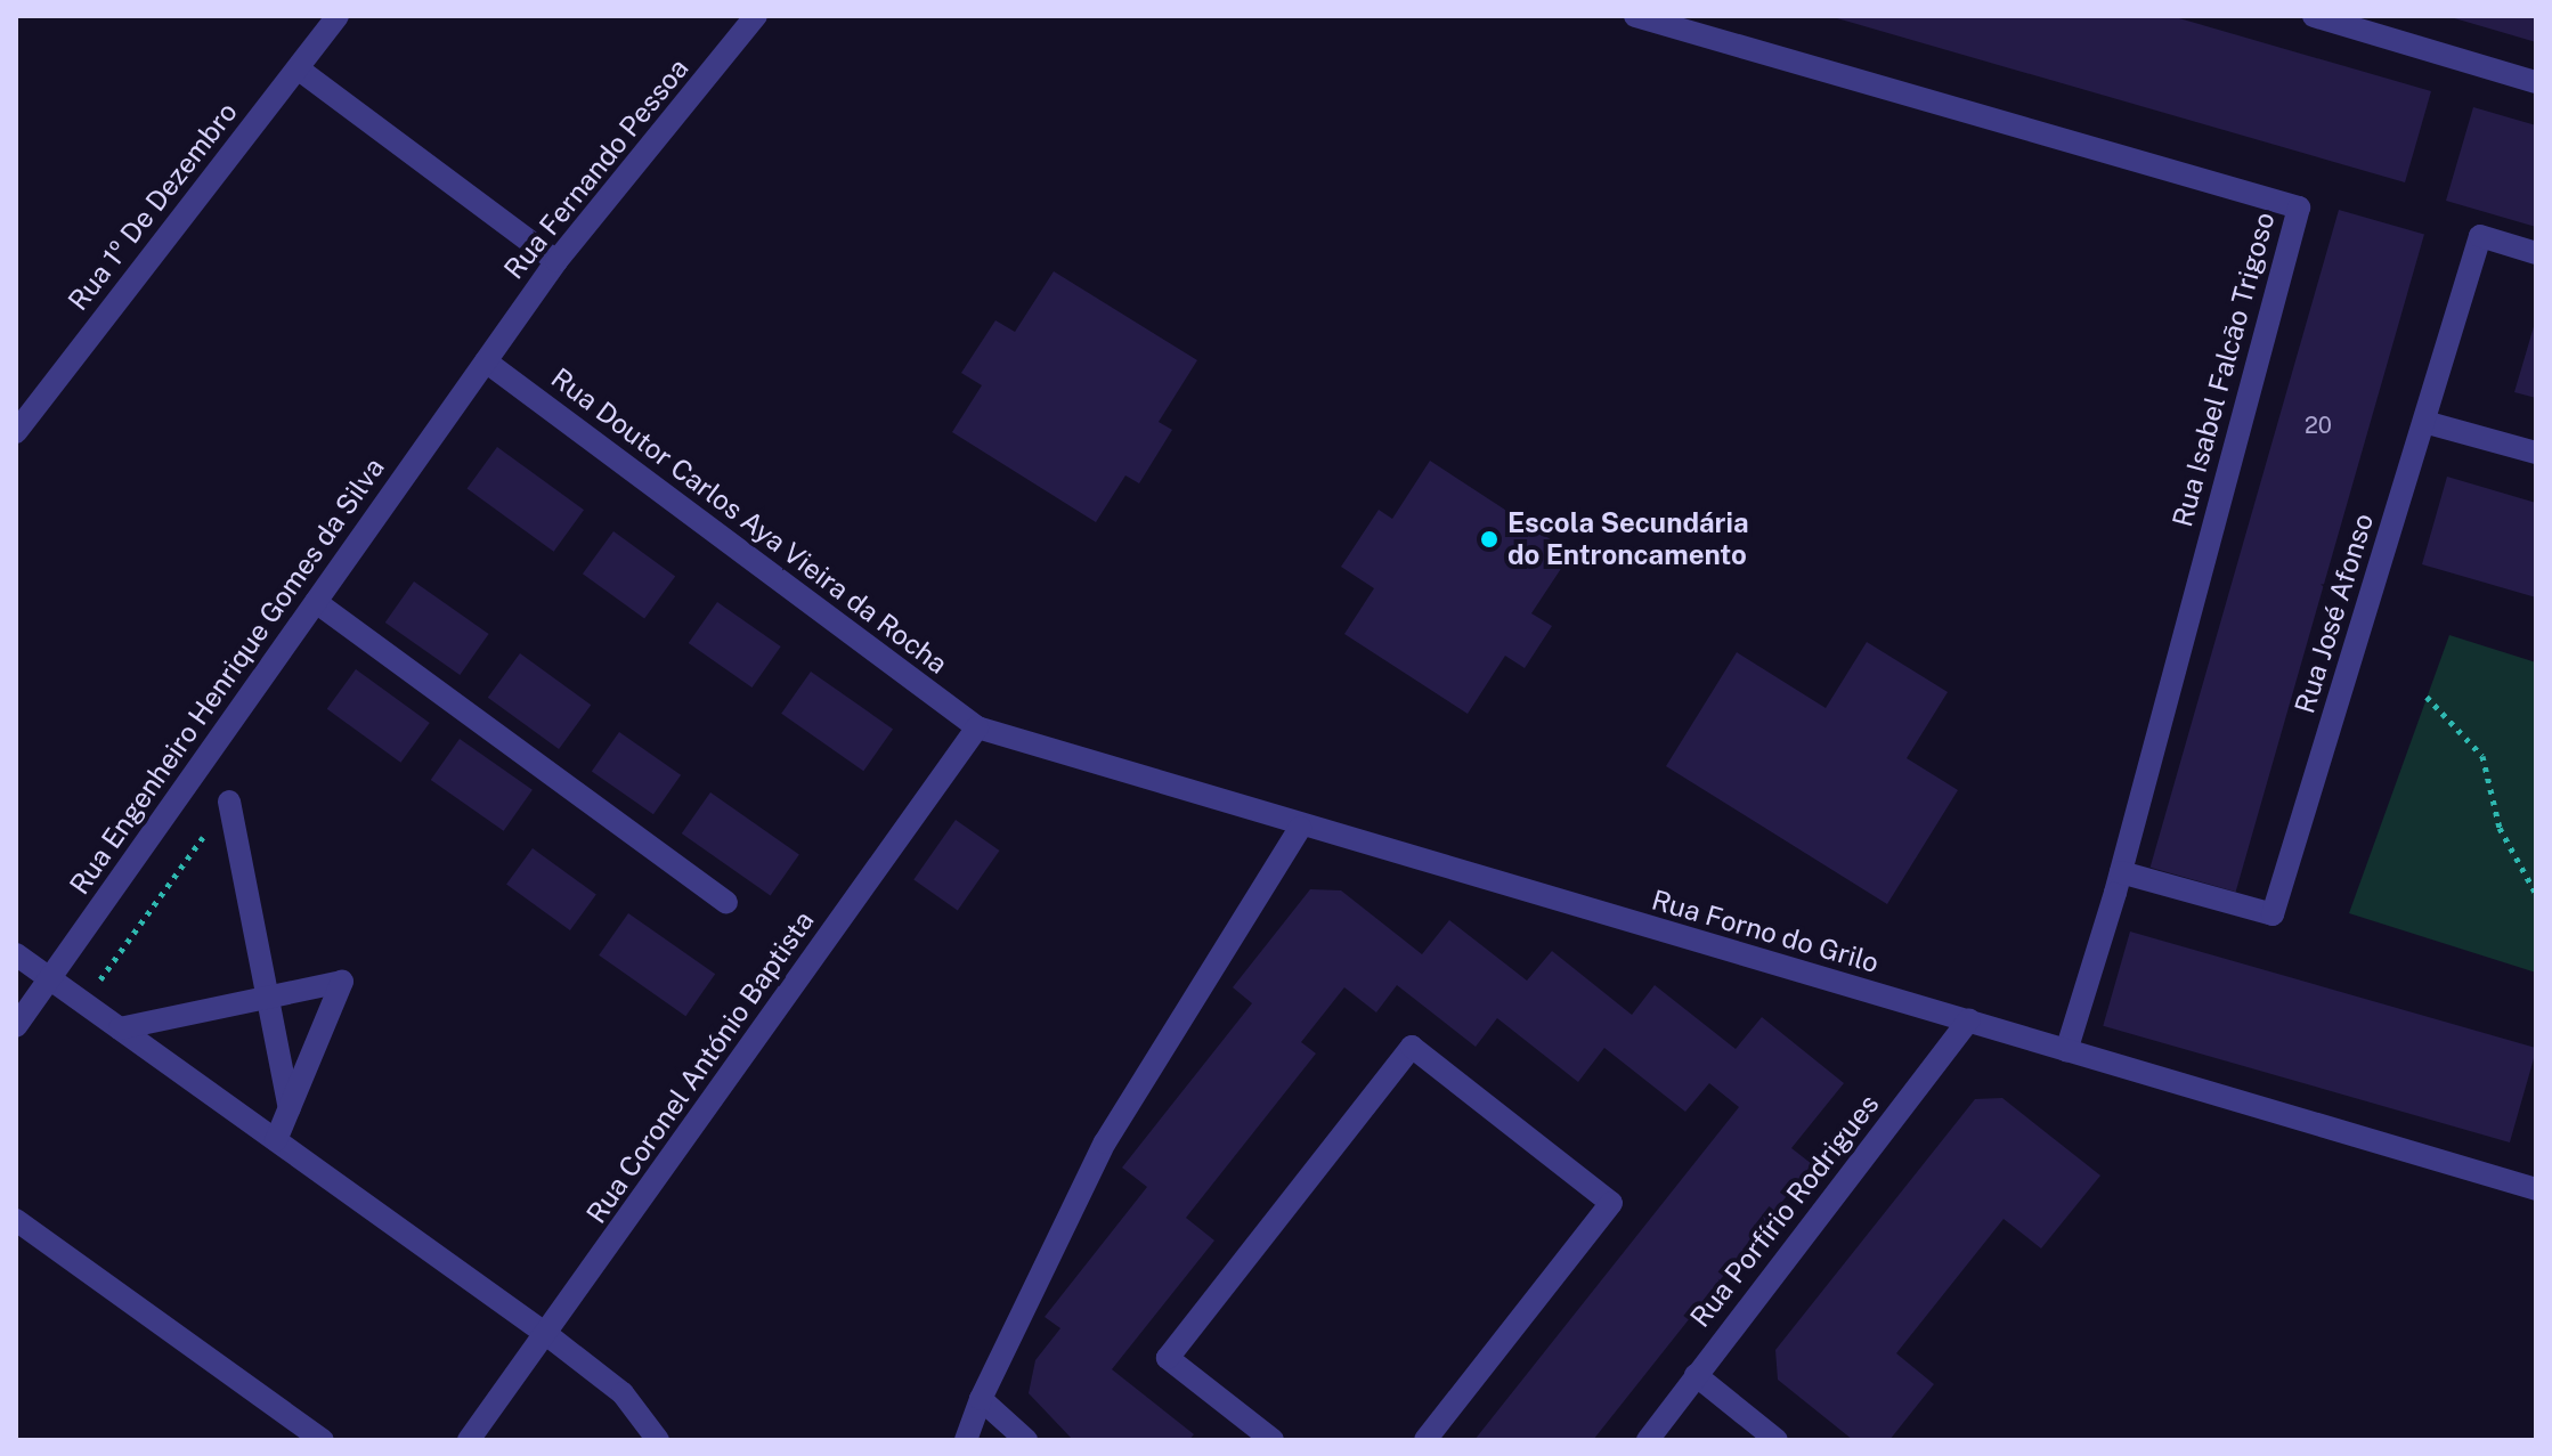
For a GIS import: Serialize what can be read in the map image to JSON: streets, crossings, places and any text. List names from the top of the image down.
{
  "streets": {
    "street": [
      "Rua Fernando Pessoa",
      "Rua 1º De Dezembro",
      "Rua Isabel Falcão Trigoso",
      "Rua Doutor Carlos Aya Vieira da Rocha",
      "Rua José Afonso",
      "Rua Engenheiro Henrique Gomes da Silva",
      "Rua Forno do Grilo",
      "Rua Coronel António Baptista",
      "Rua Porfírio Rodrigues"
    ]
  },
  "crossings": [
    ["Rua Fernando Pessoa", "Rua Doutor Carlos Aya Vieira da Rocha"],
    ["Rua Fernando Pessoa", "Rua Engenheiro Henrique Gomes da Silva"],
    ["Rua Isabel Falcão Trigoso", "Rua José Afonso"],
    ["Rua Isabel Falcão Trigoso", "Rua Forno do Grilo"],
    ["Rua Doutor Carlos Aya Vieira da Rocha", "Rua Engenheiro Henrique Gomes da Silva"],
    ["Rua Doutor Carlos Aya Vieira da Rocha", "Rua Forno do Grilo"],
    ["Rua Doutor Carlos Aya Vieira da Rocha", "Rua Coronel António Baptista"],
    ["Rua Forno do Grilo", "Rua Coronel António Baptista"],
    ["Rua Forno do Grilo", "Rua Porfírio Rodrigues"]
  ],
  "places": ["Escola Secundária do Entroncamento"],
  "house_numbers": ["20"]
}
